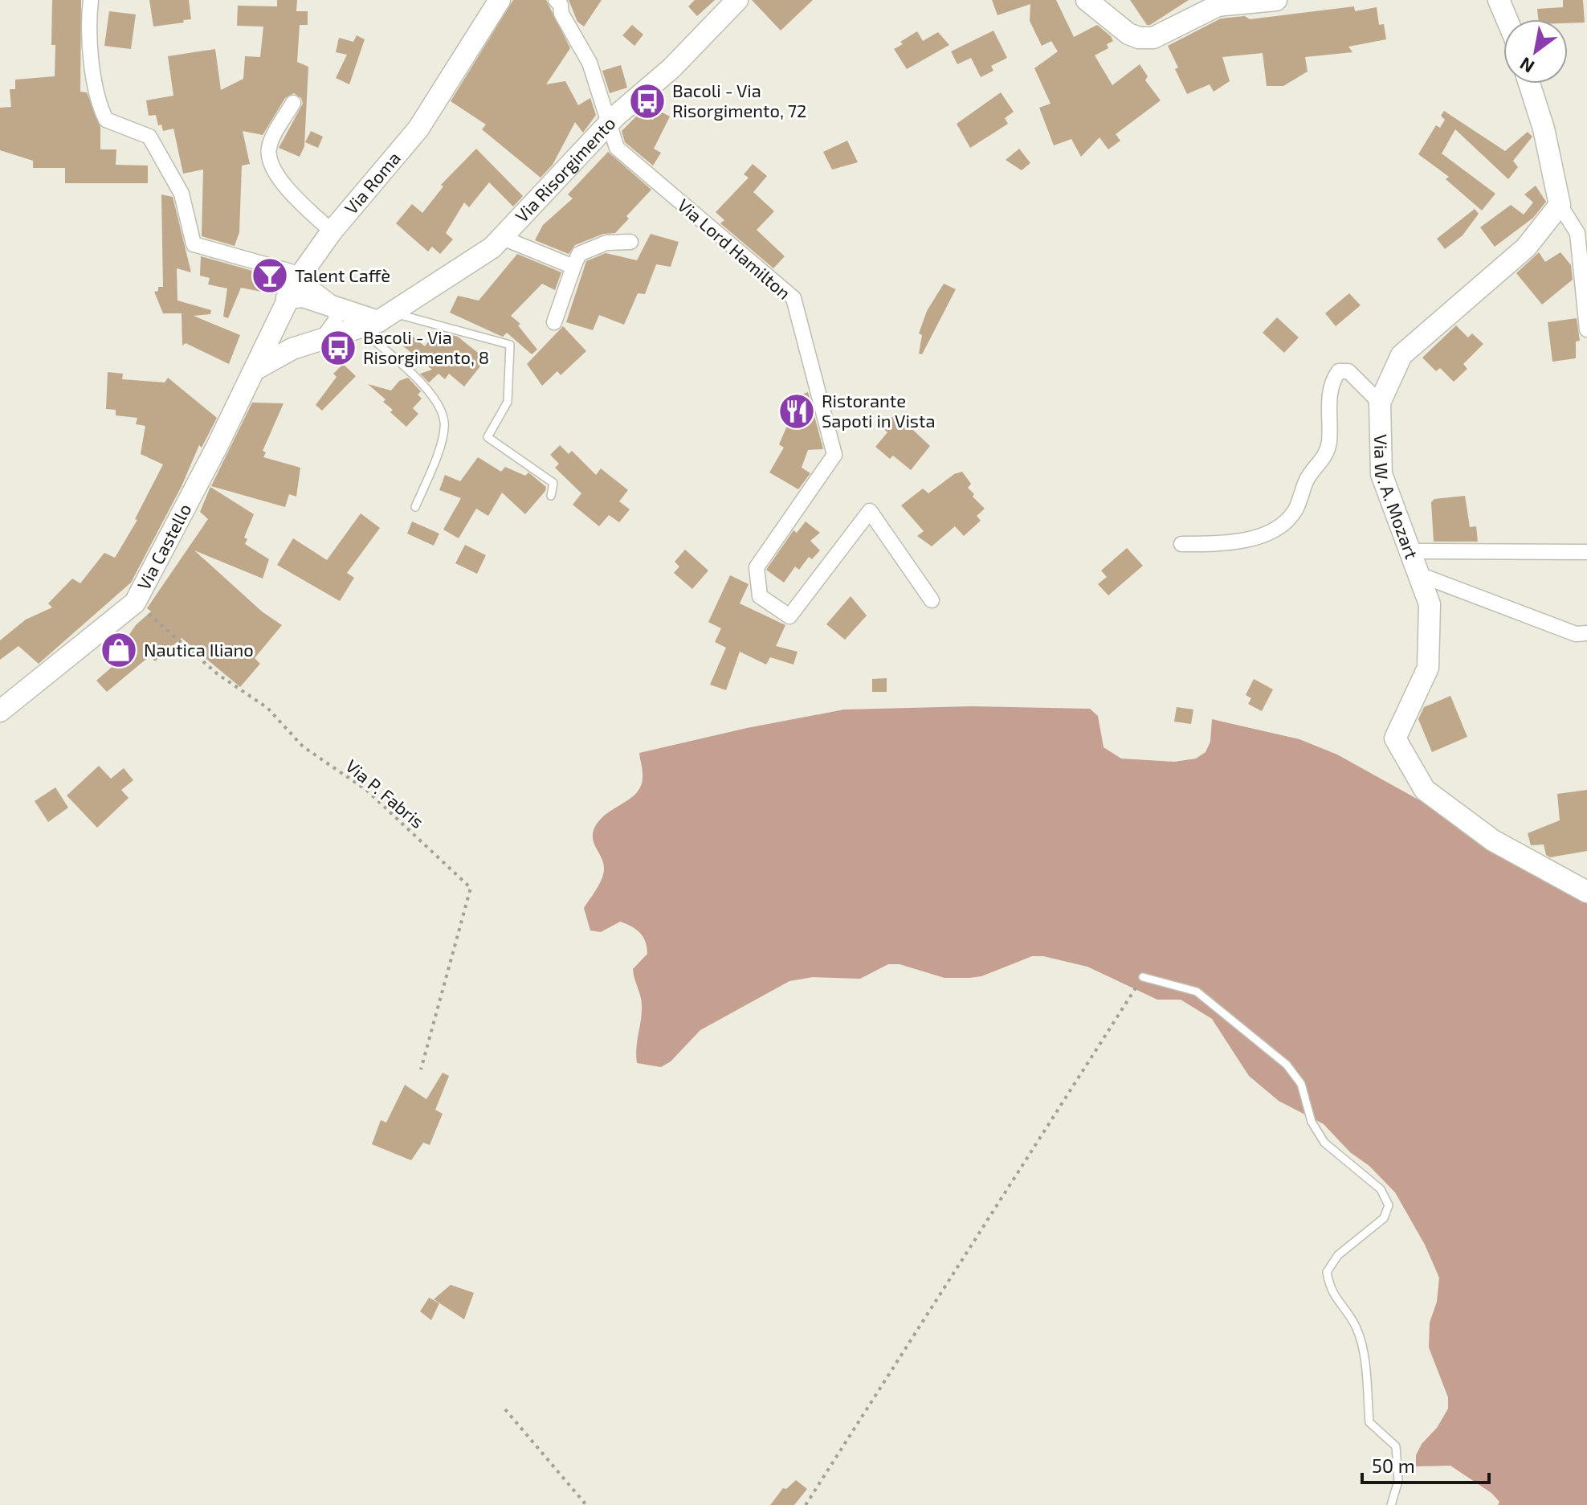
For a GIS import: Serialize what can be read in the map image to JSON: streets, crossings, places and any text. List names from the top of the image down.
{
  "streets": {
    "street": [
      "Via Risorgimento",
      "Via Roma",
      "Via Lord Hamilton",
      "Via W. A. Mozart",
      "Via Castello"
    ],
    "path": ["Via P. Fabris"]
  },
  "crossings": [
    ["Via Risorgimento", "Via Roma"],
    ["Via Risorgimento", "Via Lord Hamilton"],
    ["Via Risorgimento", "Via Castello"],
    ["Via Roma", "Via Castello"],
    ["Via Castello", "Via P. Fabris"]
  ],
  "places": {
    "bus stop": ["Bacoli - Via Risorgimento, 72", "Bacoli - Via Risorgimento, 8"],
    "bar": ["Talent Caffè"],
    "restaurant": ["Ristorante Sapoti in Vista"],
    "shop": ["Nautica Iliano"]
  },
  "scale_bar": "50 m",
  "north": "bottom left"
}
